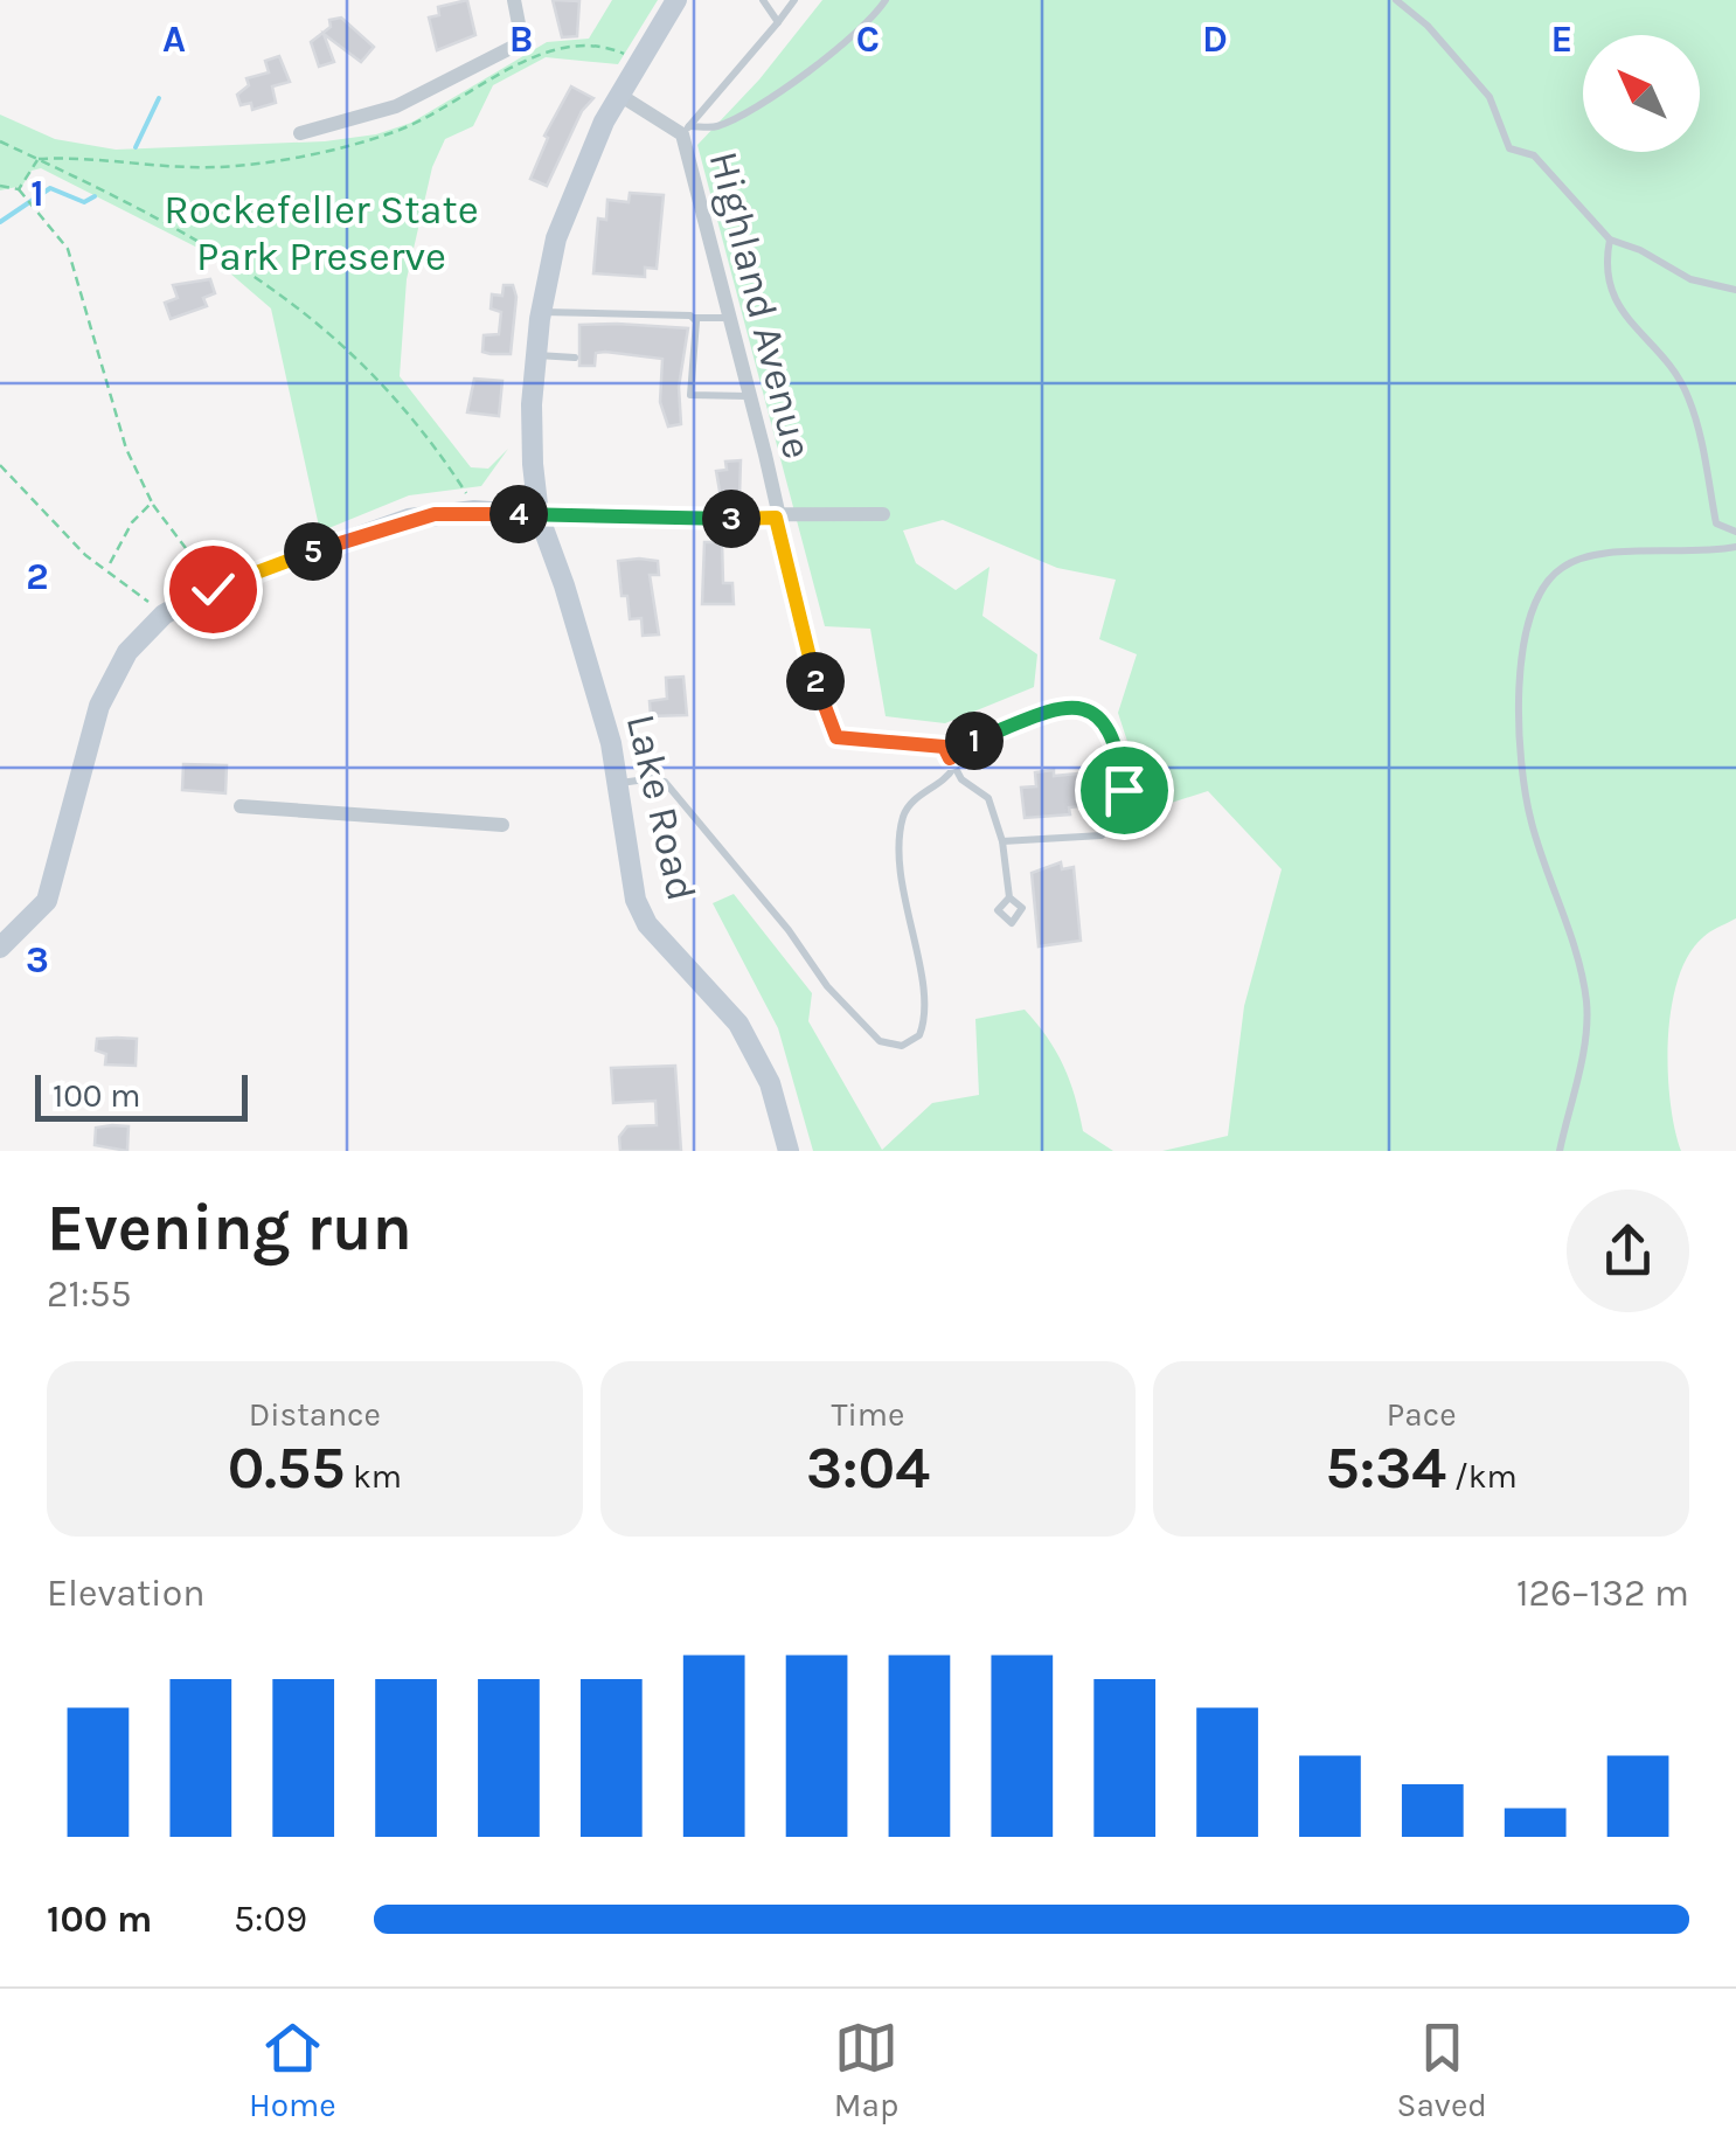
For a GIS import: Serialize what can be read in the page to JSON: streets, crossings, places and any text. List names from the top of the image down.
{
  "streets": {
    "main road": ["Lake Road"],
    "street": ["Highland Avenue"]
  },
  "crossings": [
    ["Highland Avenue", "Lake Road"]
  ],
  "parks": ["Rockefeller State Park Preserve"],
  "scale_bar": "100 m",
  "north": "top left",
  "page": {
    "pins": [
      "4",
      "3",
      "5",
      "2",
      "1"
    ],
    "scale": "100 m",
    "heading": ["Evening run", "21:55"],
    "stats": [
      ["Distance", "0.55 km"],
      ["Time", "3:04"],
      ["Pace", "5:34 /km"]
    ],
    "chart": ["Elevation", "126–132 m"],
    "list": [
      {
        "name": "100 m",
        "note": "5:09"
      }
    ],
    "tabs": ["Home", "Map", "Saved"]
  },
  "grid": {
    "columns": [
      "A",
      "B",
      "C",
      "D",
      "E"
    ],
    "rows": ["1", "2", "3"]
  }
}
